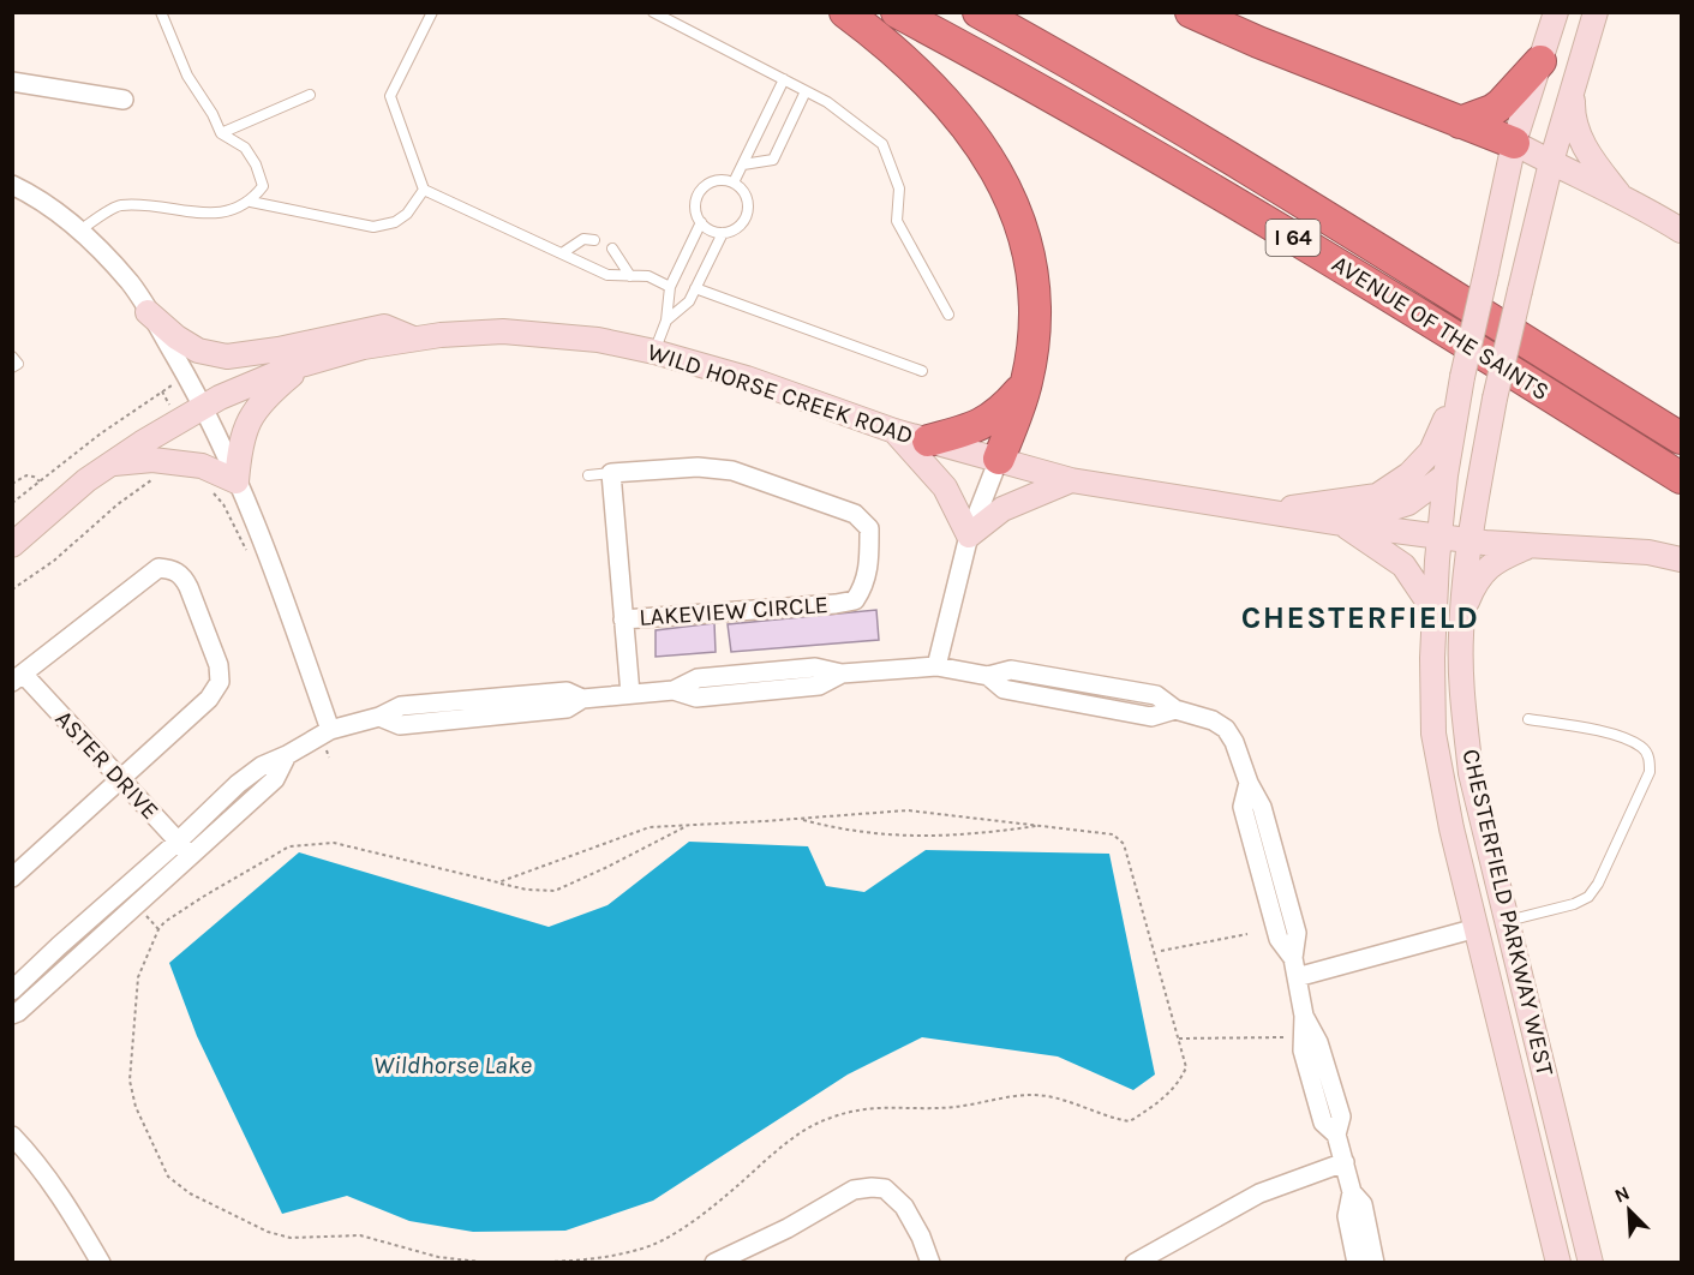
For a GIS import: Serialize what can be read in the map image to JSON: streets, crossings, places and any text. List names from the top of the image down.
{
  "streets": {
    "highway": ["I 64", "AVENUE OF THE SAINTS"],
    "street": [
      "WILD HORSE CREEK ROAD",
      "LAKEVIEW CIRCLE",
      "ASTER DRIVE",
      "CHESTERFIELD PARKWAY WEST"
    ]
  },
  "crossings": [
    ["WILD HORSE CREEK ROAD", "CHESTERFIELD PARKWAY WEST"]
  ],
  "districts": ["CHESTERFIELD"],
  "water": ["Wildhorse Lake"],
  "north": "top left"
}
